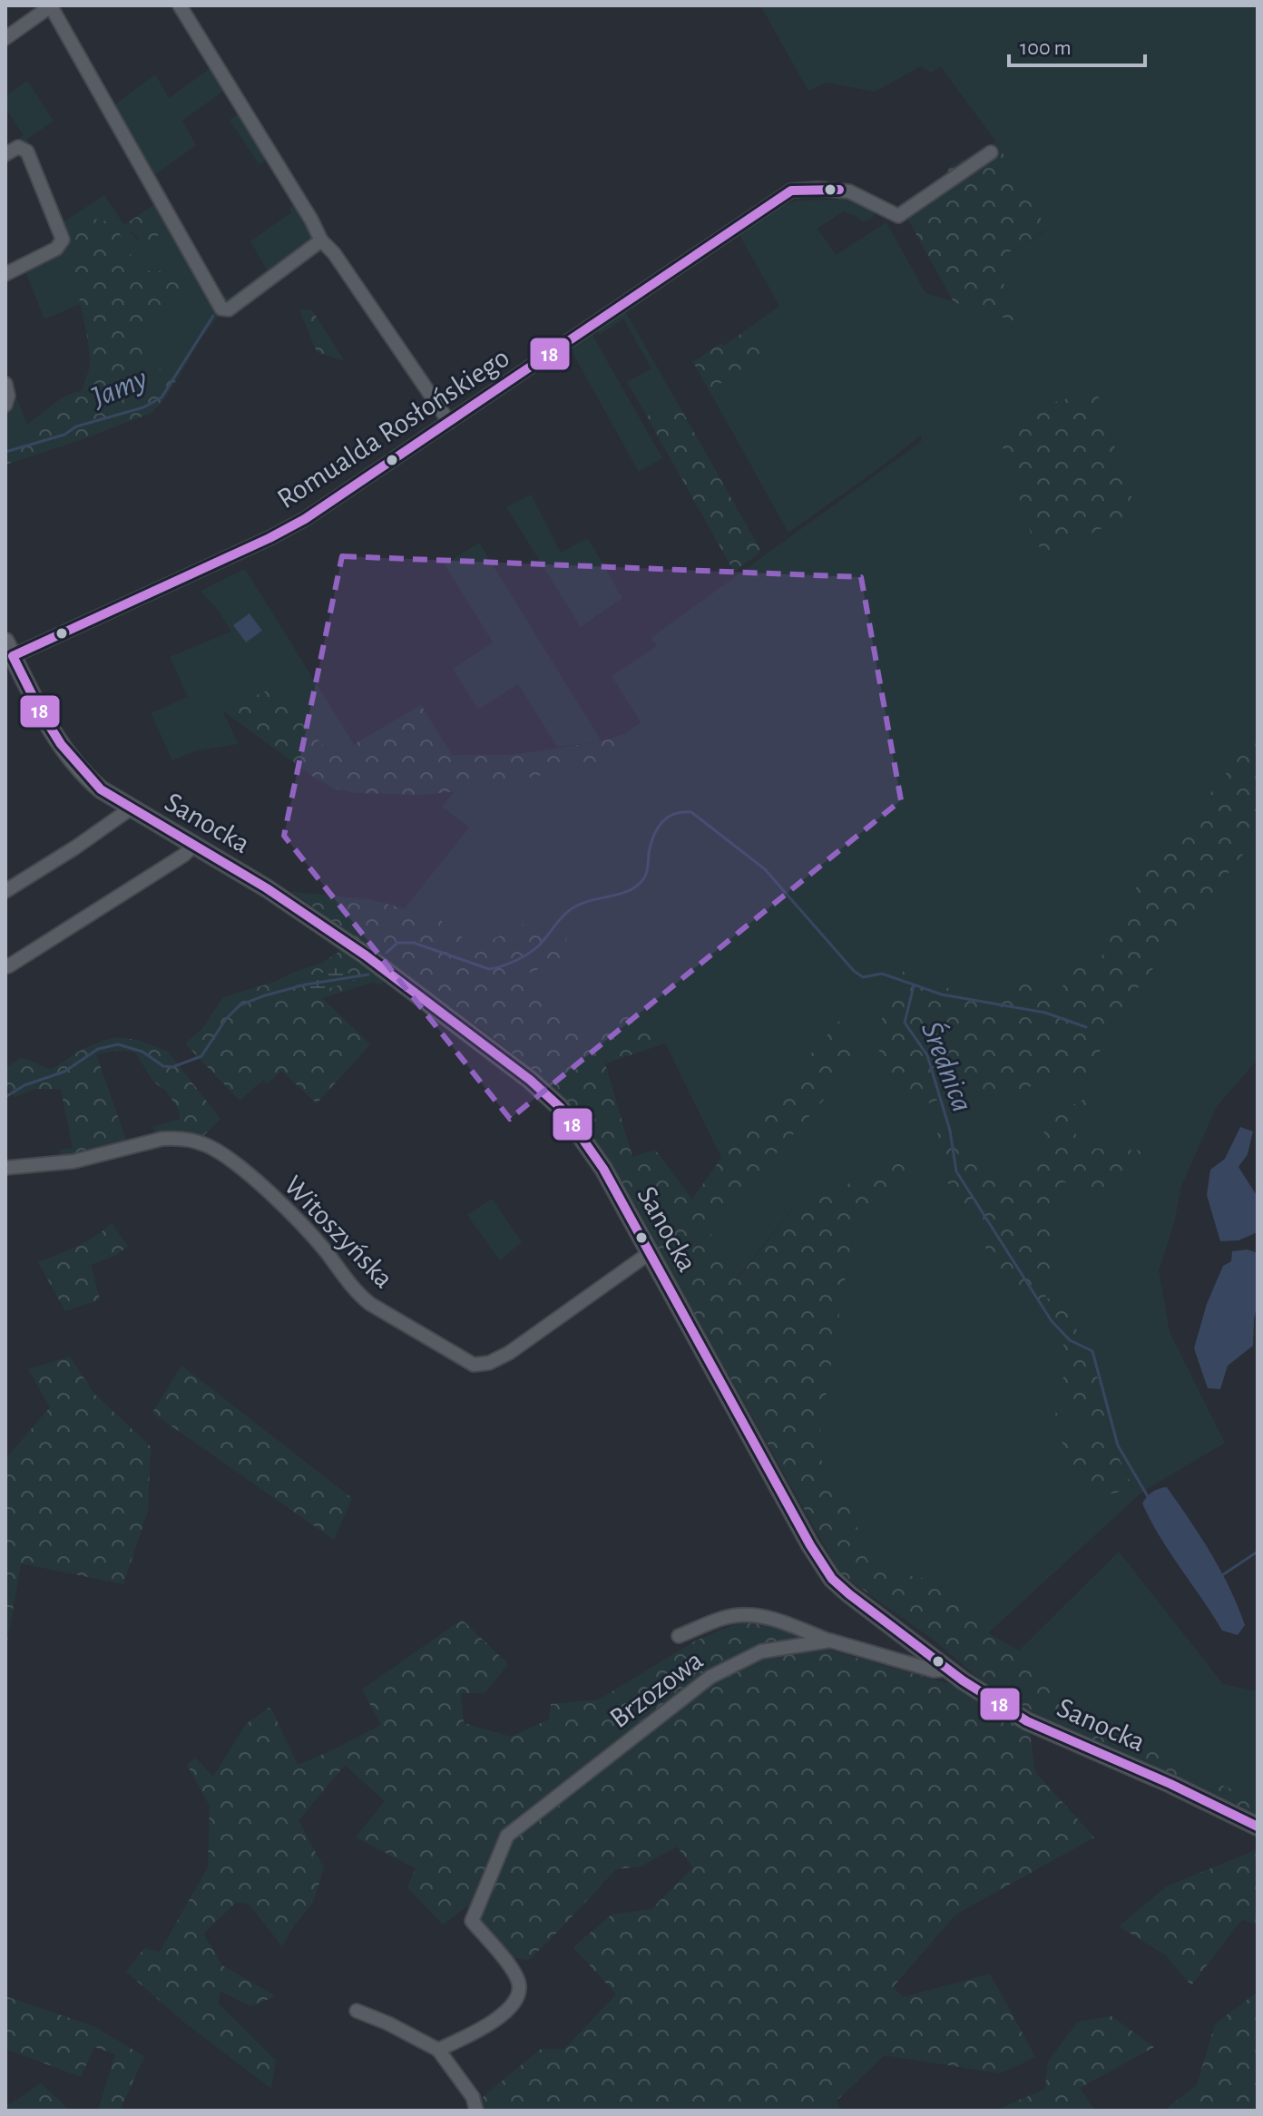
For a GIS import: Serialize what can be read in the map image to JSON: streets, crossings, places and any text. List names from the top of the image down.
{
  "streets": {
    "main road": ["Sanocka"],
    "street": ["Romualda Rosłońskiego", "Witoszyńska", "Brzozowa"]
  },
  "crossings": [
    ["Romualda Rosłońskiego", "Sanocka"],
    ["Sanocka", "Witoszyńska"],
    ["Sanocka", "Brzozowa"]
  ],
  "water": ["Jamy", "Średnica"],
  "lines": ["transit line 18"],
  "scale_bar": "100 m"
}
